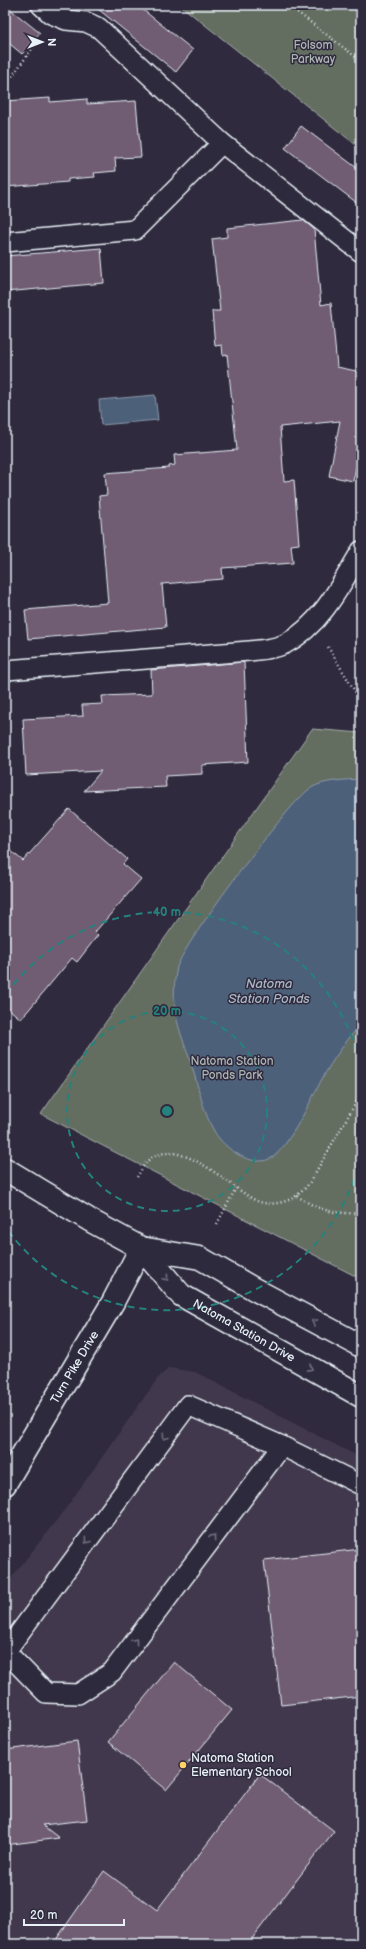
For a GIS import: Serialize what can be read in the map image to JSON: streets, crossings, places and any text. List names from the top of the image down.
{
  "streets": {
    "street": ["Natoma Station Drive", "Turn Pike Drive"]
  },
  "crossings": [
    ["Natoma Station Drive", "Turn Pike Drive"]
  ],
  "water": ["Natoma Station Ponds"],
  "parks": ["Folsom Parkway", "Natoma Station Ponds Park"],
  "places": ["Natoma Station Elementary School"],
  "scale_bar": "20 m",
  "north": "right",
  "rings": ["40 m", "20 m"]
}
